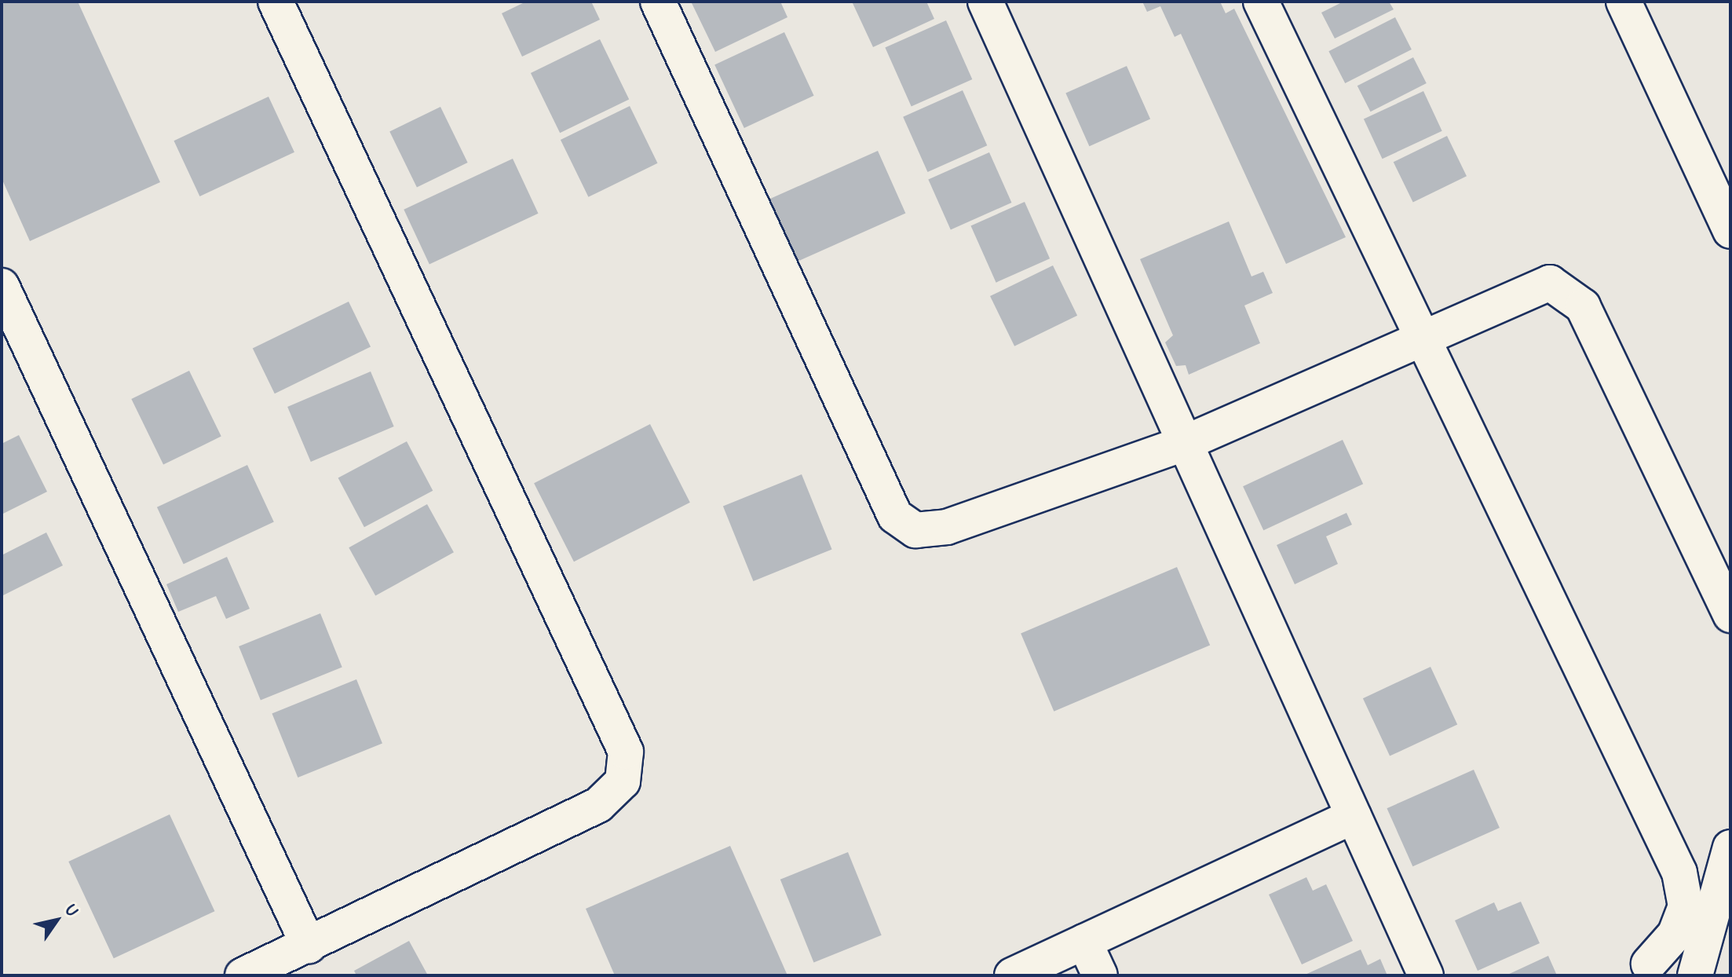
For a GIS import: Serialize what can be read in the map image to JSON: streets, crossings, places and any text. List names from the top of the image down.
{
  "north": "top right"
}
